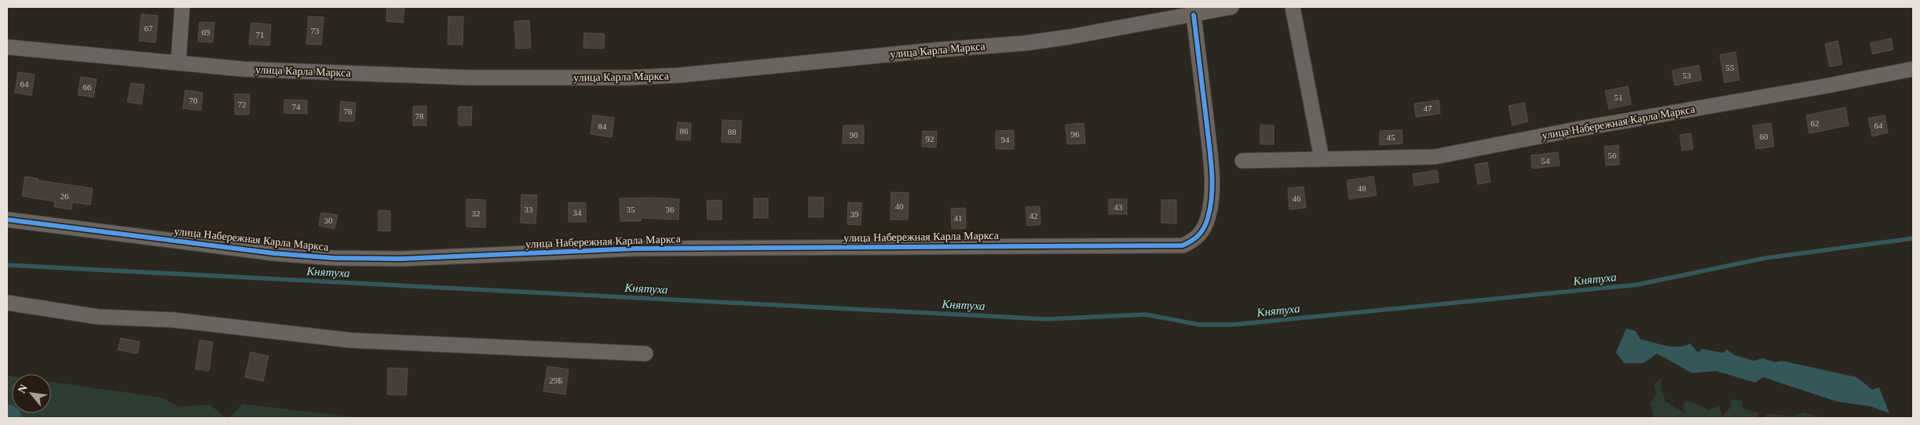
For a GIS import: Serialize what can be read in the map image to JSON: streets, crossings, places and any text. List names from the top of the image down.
{
  "streets": {
    "street": ["улица Карла Маркса", "улица Набережная Карла Маркса"]
  },
  "crossings": [
    ["улица Карла Маркса", "улица Набережная Карла Маркса"]
  ],
  "water": ["Княтуха"],
  "house_numbers": [
    "67",
    "73",
    "69",
    "71",
    "55",
    "53",
    "64",
    "66",
    "51",
    "70",
    "72",
    "74",
    "47",
    "76",
    "78",
    "62",
    "64",
    "84",
    "86",
    "88",
    "96",
    "90",
    "60",
    "45",
    "92",
    "94",
    "56",
    "54",
    "48",
    "26",
    "46",
    "40",
    "43",
    "33",
    "35",
    "36",
    "34",
    "32",
    "39",
    "42",
    "41",
    "30",
    "29Б"
  ],
  "north": "top left"
}
